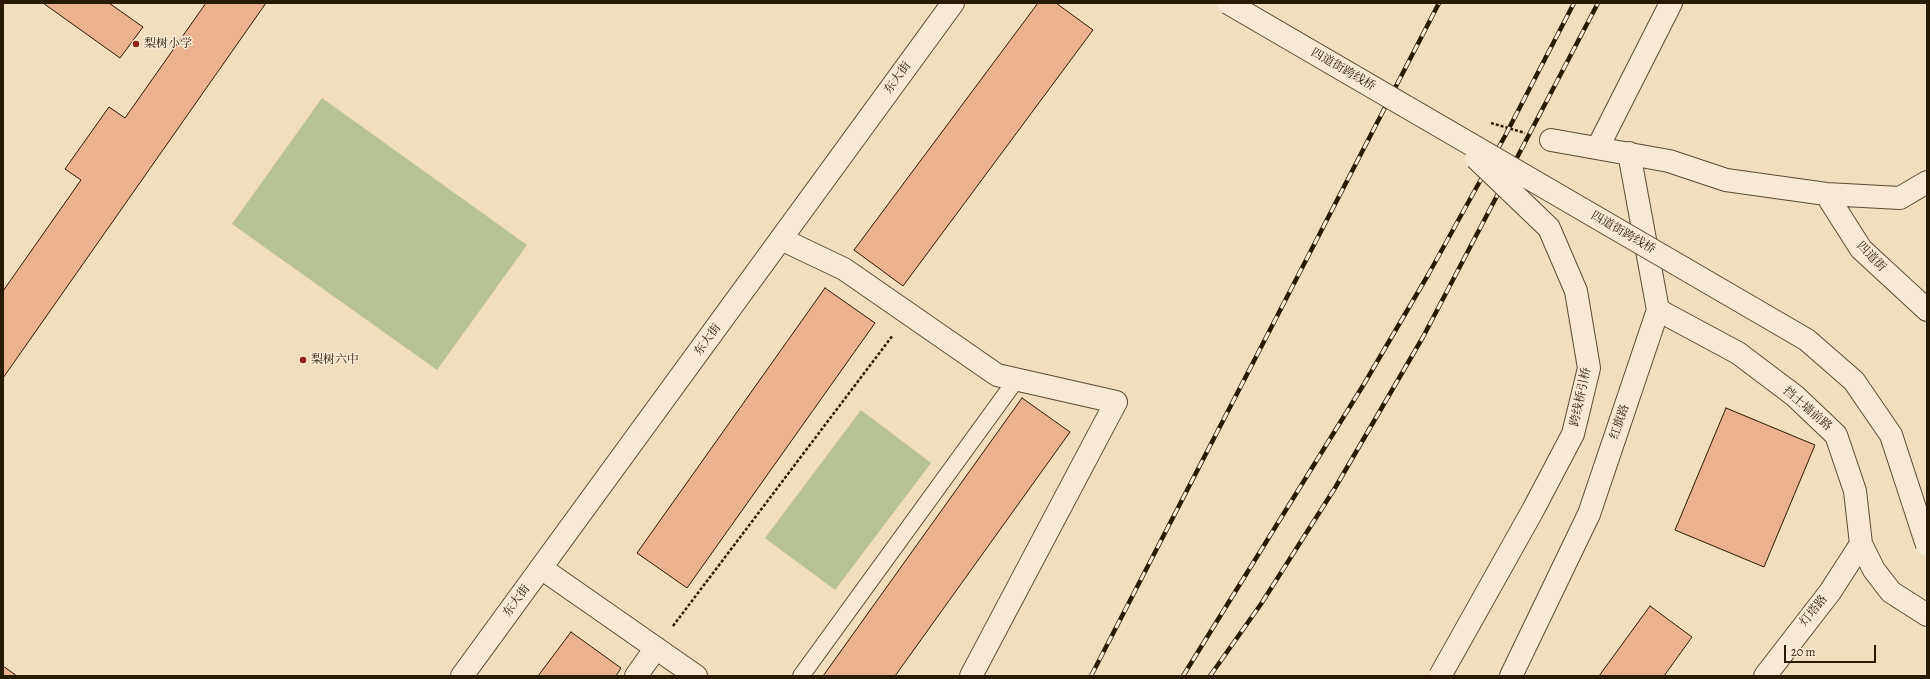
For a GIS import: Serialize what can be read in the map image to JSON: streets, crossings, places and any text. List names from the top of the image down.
{
  "streets": {
    "street": [
      "四道街跨线桥",
      "东大街",
      "四道街",
      "跨线桥引桥",
      "挡土墙前路",
      "红旗路",
      "灯塔路"
    ]
  },
  "crossings": [
    ["四道街跨线桥", "跨线桥引桥"],
    ["挡土墙前路", "红旗路"],
    ["挡土墙前路", "灯塔路"]
  ],
  "places": ["梨树小学", "梨树六中"],
  "scale_bar": "20 m"
}
